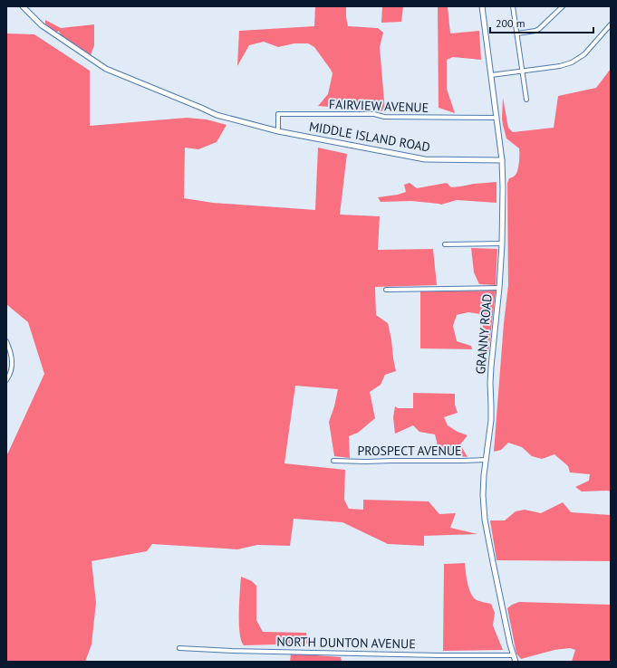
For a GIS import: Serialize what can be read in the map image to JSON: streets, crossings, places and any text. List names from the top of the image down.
{
  "streets": {
    "street": [
      "FAIRVIEW AVENUE",
      "MIDDLE ISLAND ROAD",
      "GRANNY ROAD",
      "PROSPECT AVENUE",
      "NORTH DUNTON AVENUE"
    ]
  },
  "crossings": [
    ["FAIRVIEW AVENUE", "MIDDLE ISLAND ROAD"],
    ["FAIRVIEW AVENUE", "GRANNY ROAD"],
    ["MIDDLE ISLAND ROAD", "GRANNY ROAD"],
    ["GRANNY ROAD", "PROSPECT AVENUE"],
    ["GRANNY ROAD", "NORTH DUNTON AVENUE"]
  ],
  "scale_bar": "200 m"
}
